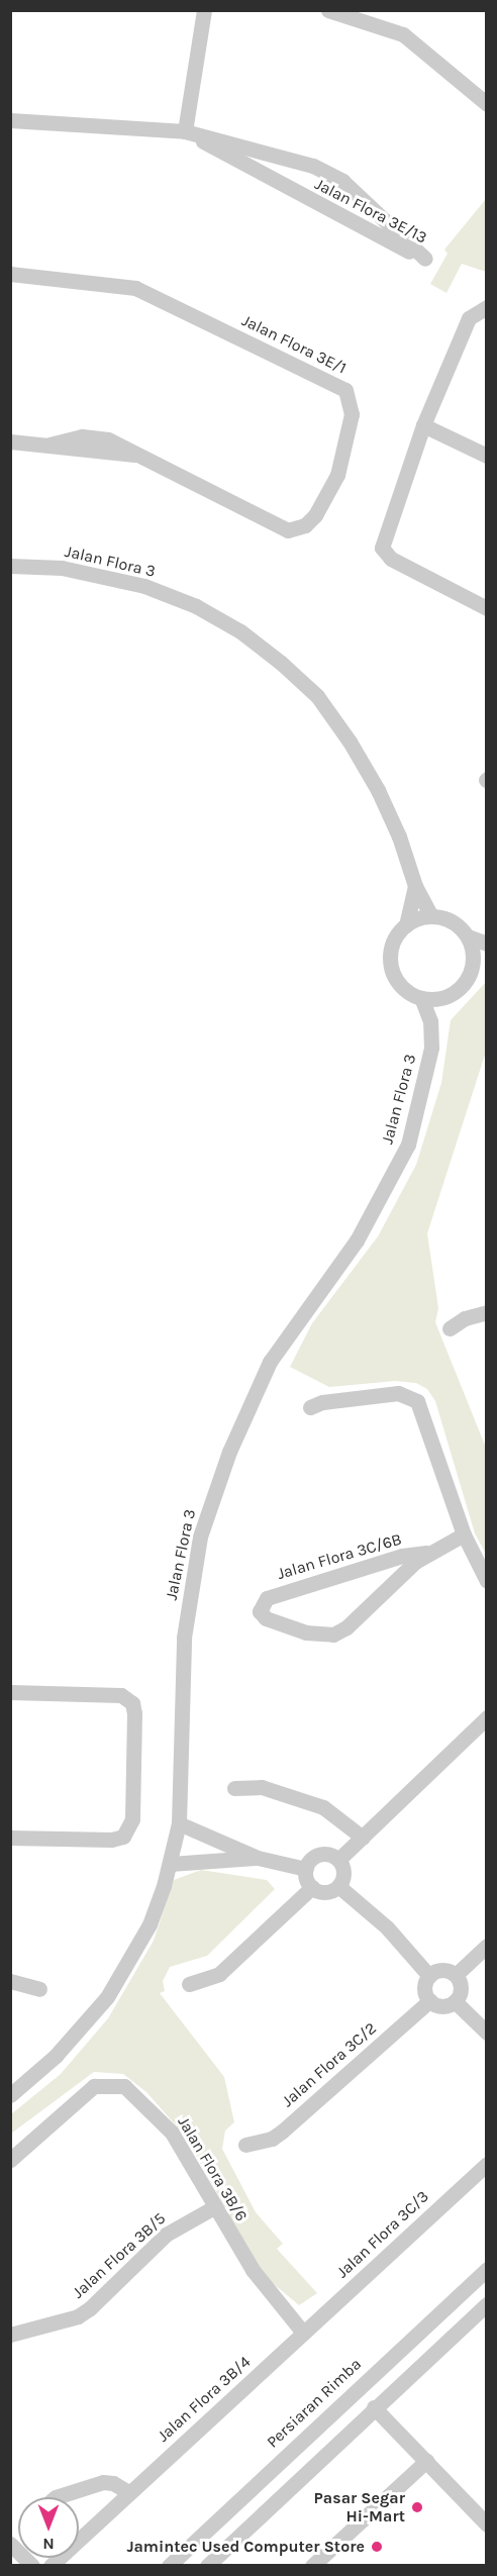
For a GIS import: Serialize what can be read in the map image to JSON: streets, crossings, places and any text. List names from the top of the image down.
{
  "streets": {
    "street": [
      "Jalan Flora 3E/13",
      "Jalan Flora 3E/1",
      "Jalan Flora 3",
      "Jalan Flora 3C/6B",
      "Jalan Flora 3C/2",
      "Jalan Flora 3B/6",
      "Jalan Flora 3C/3",
      "Jalan Flora 3B/5",
      "Jalan Flora 3B/4",
      "Persiaran Rimba"
    ]
  },
  "crossings": [
    ["Jalan Flora 3B/6", "Jalan Flora 3C/3"],
    ["Jalan Flora 3B/6", "Jalan Flora 3B/5"],
    ["Jalan Flora 3B/6", "Jalan Flora 3B/4"],
    ["Jalan Flora 3C/3", "Jalan Flora 3B/4"]
  ],
  "places": ["Pasar Segar Hi-Mart", "Jamintec Used Computer Store"],
  "north": "bottom"
}
